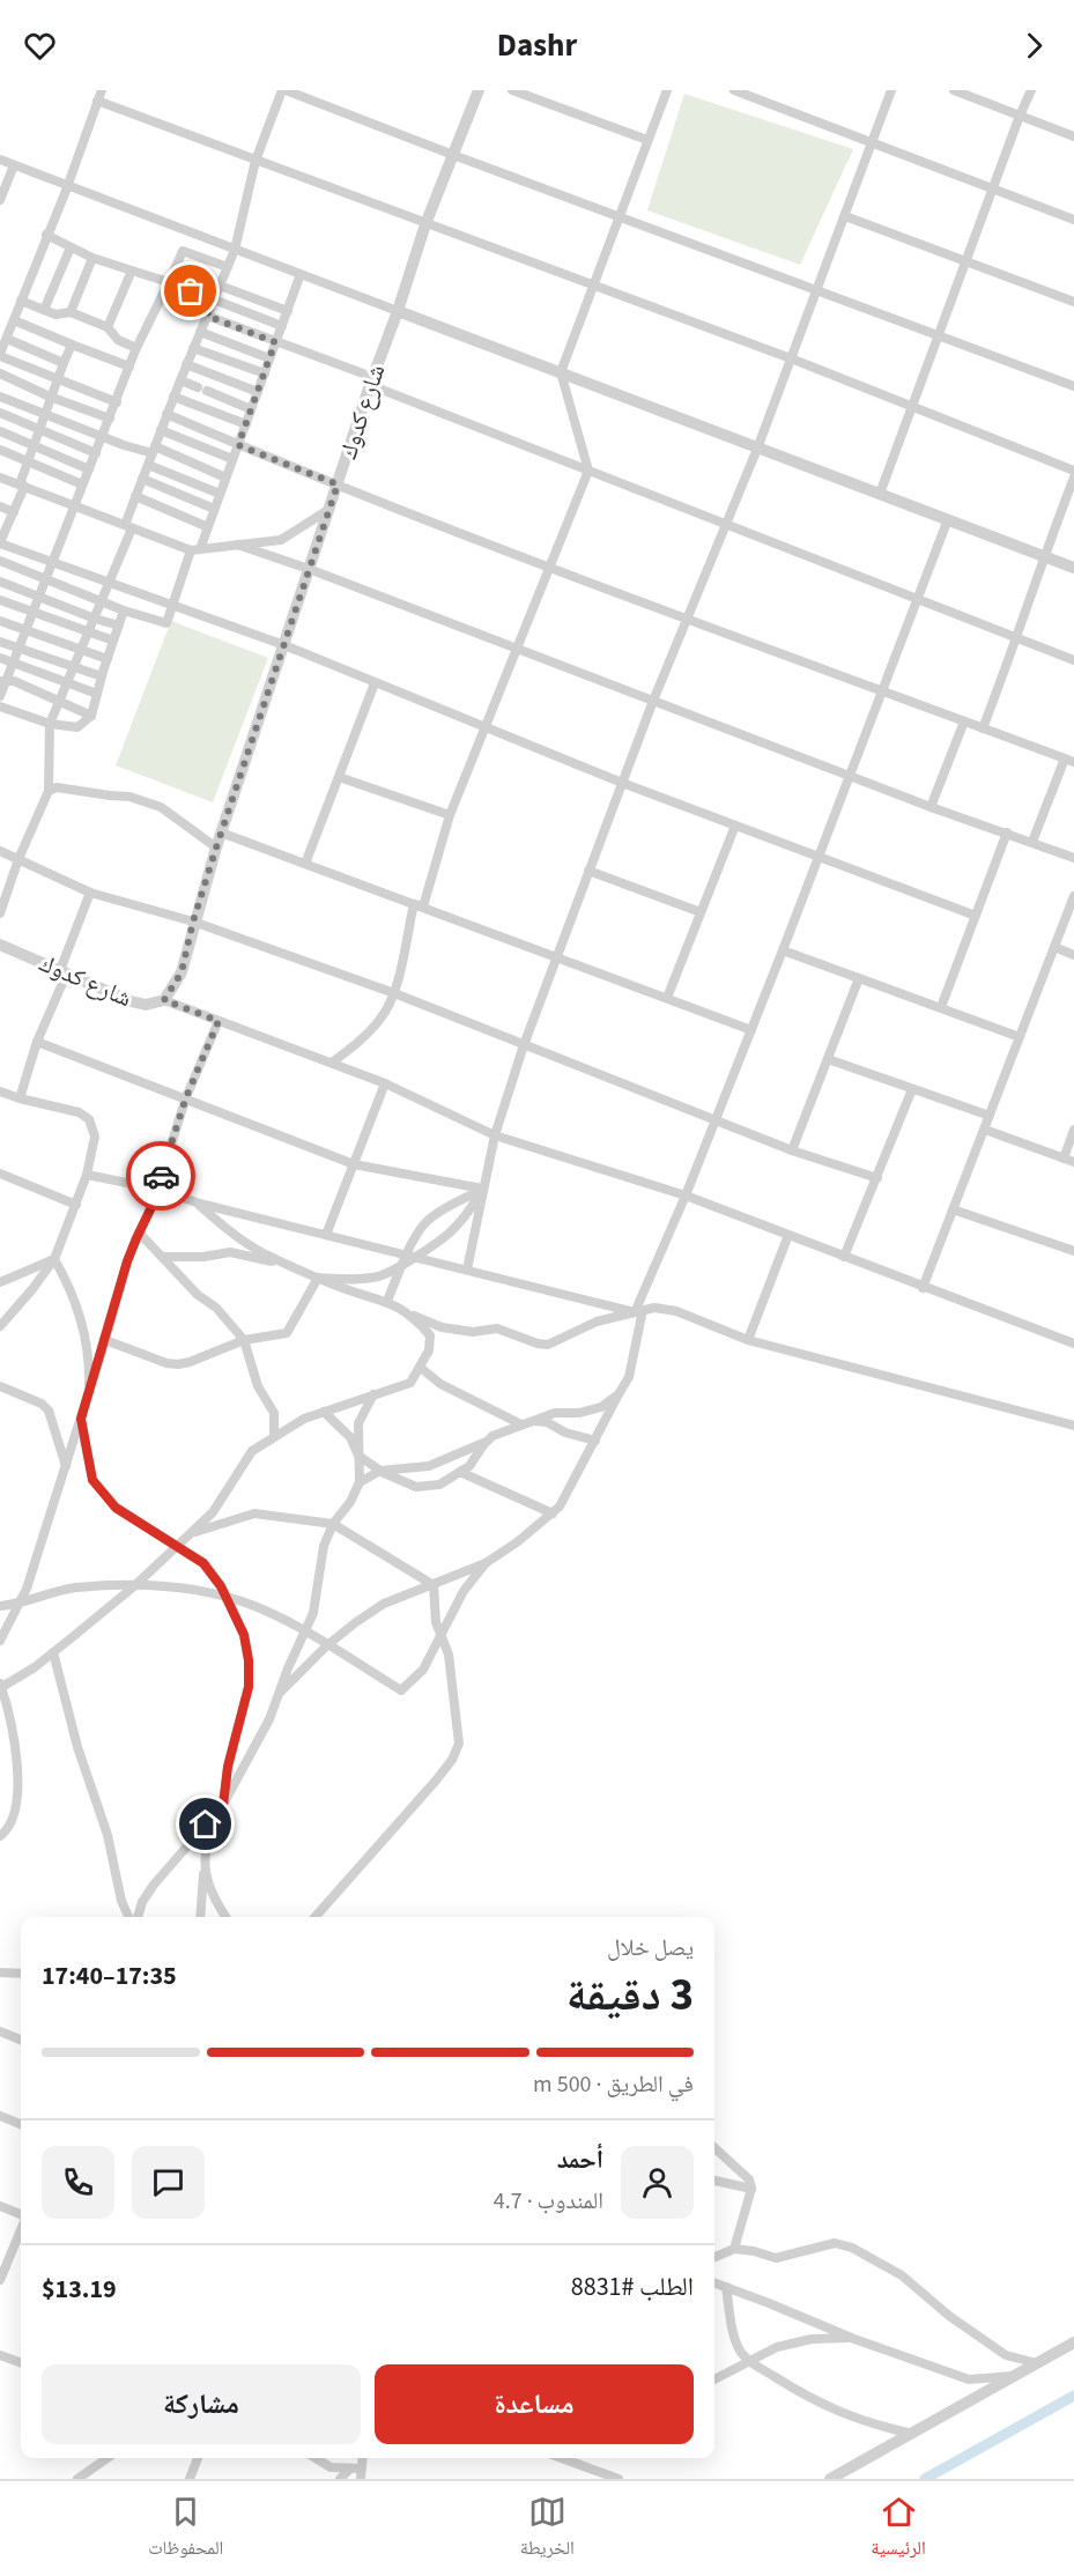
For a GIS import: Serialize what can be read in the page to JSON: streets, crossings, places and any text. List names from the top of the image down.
{
  "streets": {
    "street": ["شارع كدوك"]
  },
  "page": {
    "header": "Dashr",
    "heading": ["3 دقيقة", "يصل خلال", "17:35–17:40"],
    "panel": [
      "أحمد",
      "المندوب · 4.7",
      "الطلب #8831",
      "$13.19"
    ],
    "bar": "في الطريق · 500 m",
    "buttons": ["مساعدة", "مشاركة"],
    "tabs": ["الرئيسية", "الخريطة", "المحفوظات"]
  }
}
